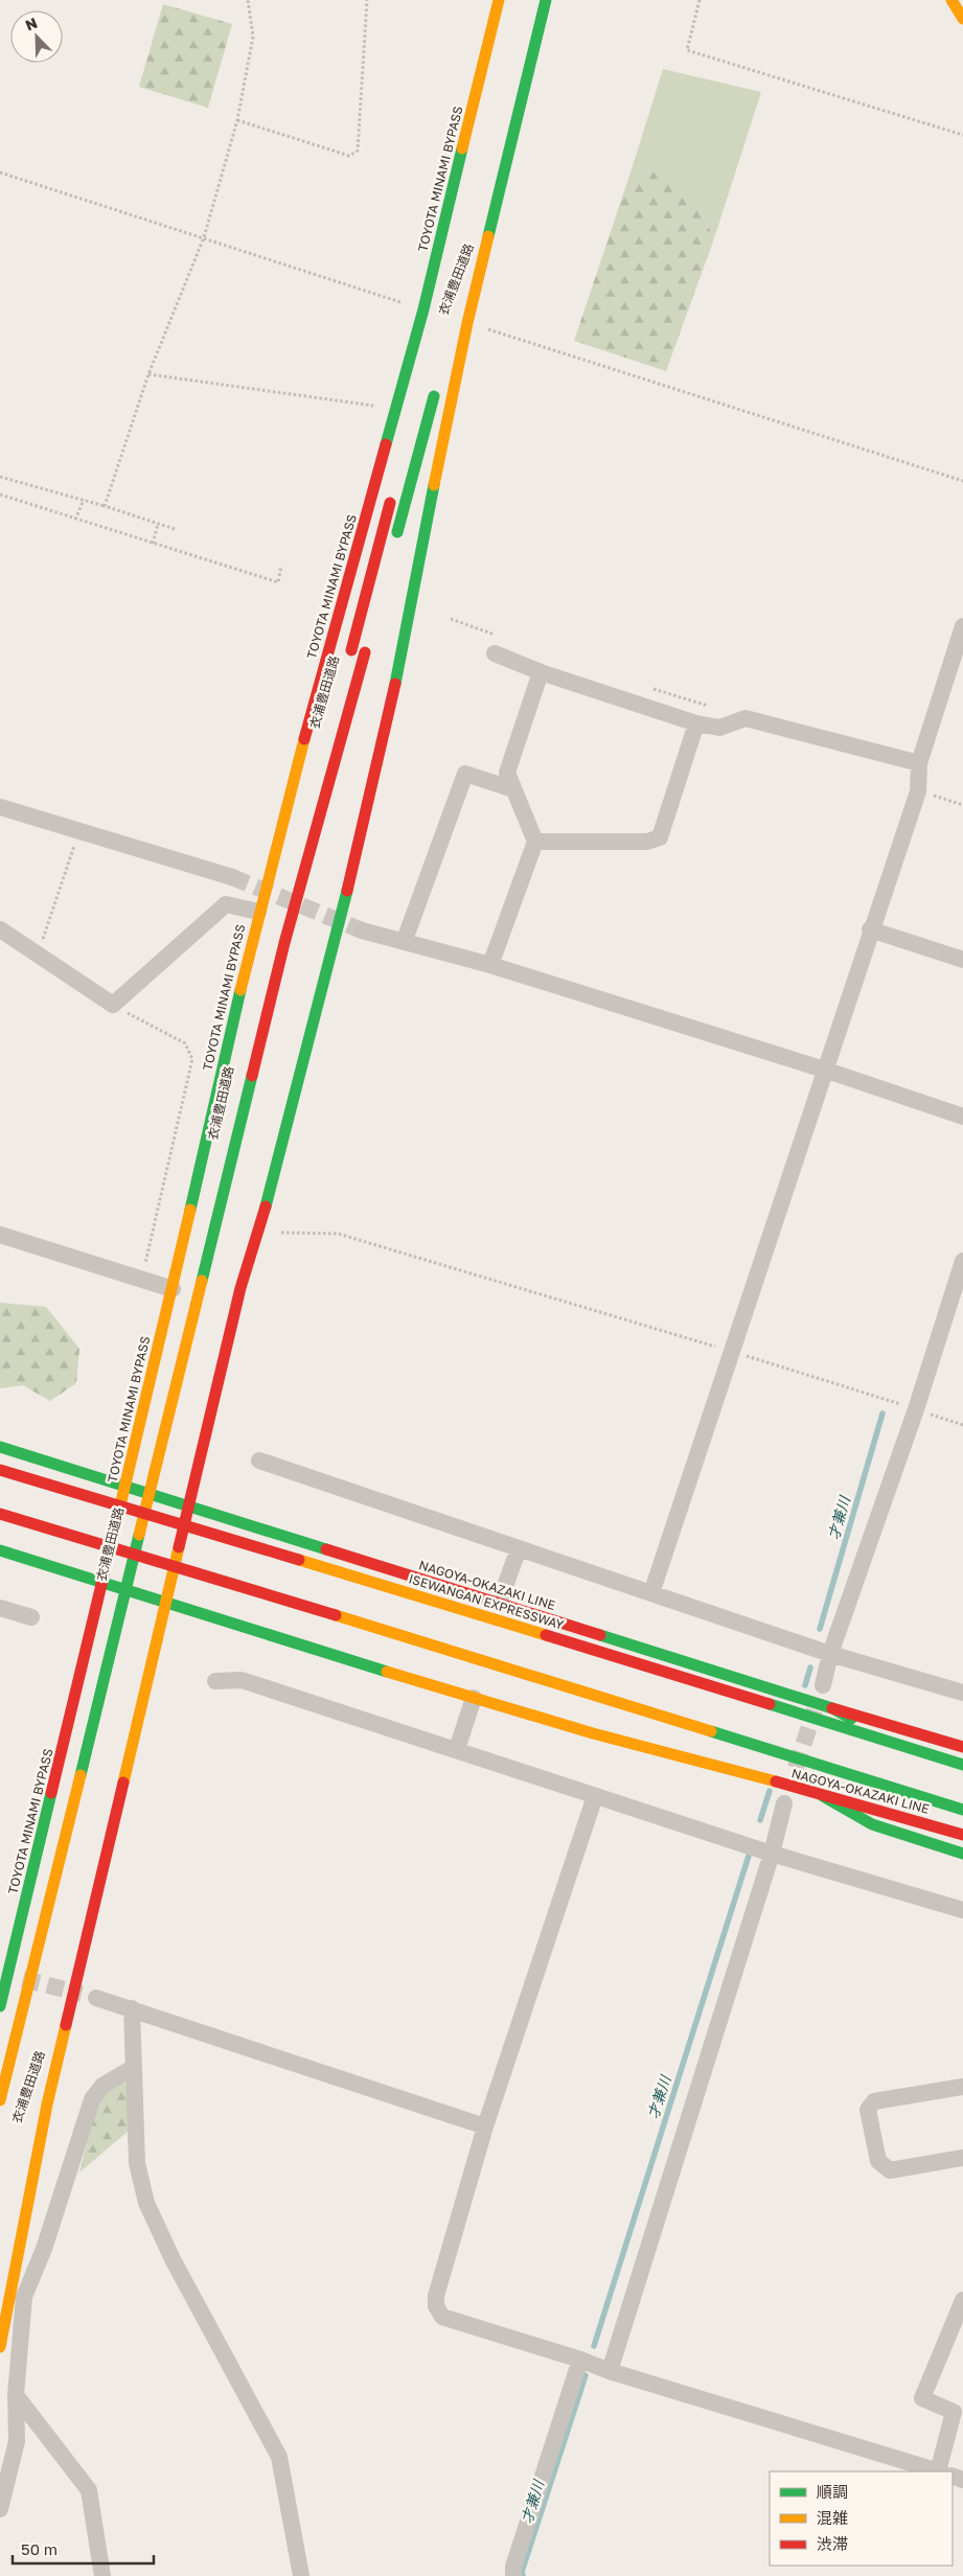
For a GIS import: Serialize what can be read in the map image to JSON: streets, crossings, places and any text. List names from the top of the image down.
{
  "streets": {
    "main road": [
      "TOYOTA MINAMI BYPASS",
      "衣浦豊田道路",
      "NAGOYA-OKAZAKI LINE",
      "ISEWANGAN EXPRESSWAY"
    ]
  },
  "crossings": [
    ["TOYOTA MINAMI BYPASS", "衣浦豊田道路"],
    ["TOYOTA MINAMI BYPASS", "NAGOYA-OKAZAKI LINE"]
  ],
  "water": ["才兼川"],
  "legend": ["順調", "混雑", "渋滞"],
  "scale_bar": "50 m",
  "north": "top left"
}
